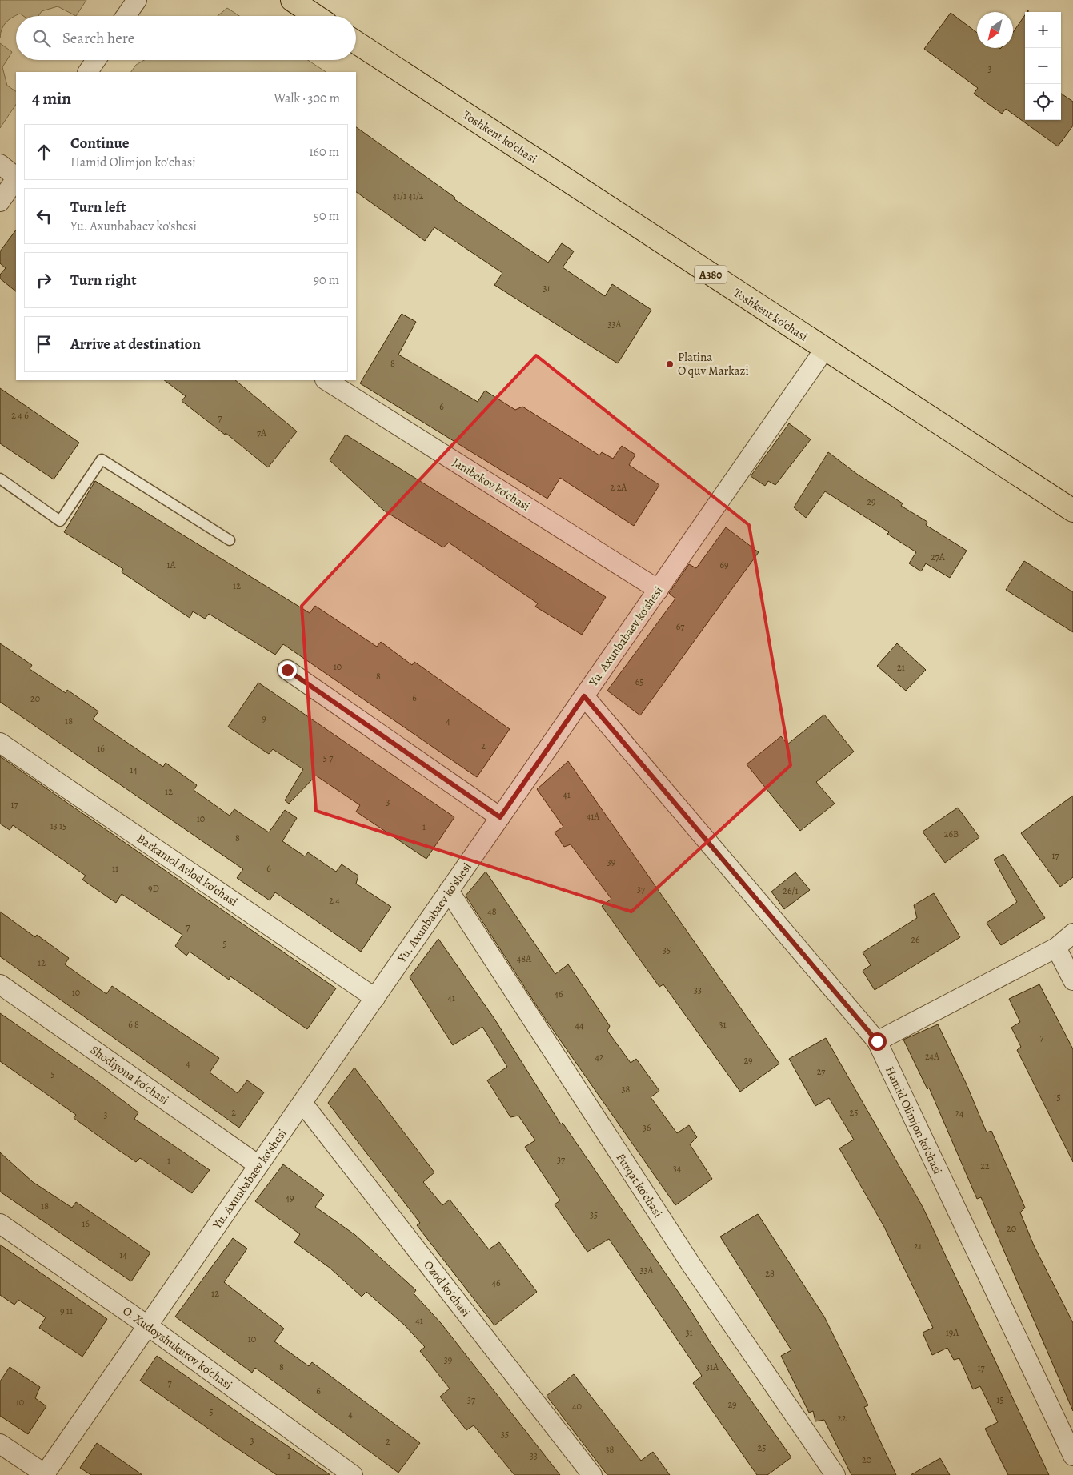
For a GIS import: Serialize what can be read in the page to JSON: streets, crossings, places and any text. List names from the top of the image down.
{
  "streets": {
    "highway": ["Toshkent ko'chasi", "A380"],
    "street": [
      "Janibekov ko'chasi",
      "Yu. Axunbabaev ko'shesi",
      "Barkamol Avlod ko'chasi",
      "Shodiyona ko'chasi",
      "Hamid Olimjon ko'chasi",
      "Furqat ko'chasi",
      "Ozod ko'chasi",
      "O. Xudoyshukurov ko'chasi"
    ]
  },
  "crossings": [
    ["Toshkent ko'chasi", "Yu. Axunbabaev ko'shesi"],
    ["Janibekov ko'chasi", "Yu. Axunbabaev ko'shesi"],
    ["Yu. Axunbabaev ko'shesi", "Barkamol Avlod ko'chasi"],
    ["Yu. Axunbabaev ko'shesi", "Shodiyona ko'chasi"],
    ["Yu. Axunbabaev ko'shesi", "Hamid Olimjon ko'chasi"],
    ["Yu. Axunbabaev ko'shesi", "Furqat ko'chasi"],
    ["Yu. Axunbabaev ko'shesi", "Ozod ko'chasi"],
    ["Yu. Axunbabaev ko'shesi", "O. Xudoyshukurov ko'chasi"]
  ],
  "places": ["Platina O'quv Markazi"],
  "house_numbers": [
    "3",
    "41/1 41/2",
    "31",
    "33A",
    "8",
    "6",
    "2 4 6",
    "7",
    "7A",
    "2 2A",
    "29",
    "27A",
    "1A",
    "69",
    "12",
    "67",
    "10",
    "21",
    "8",
    "65",
    "6",
    "20",
    "9",
    "18",
    "4",
    "2",
    "16",
    "5 7",
    "14",
    "12",
    "41",
    "3",
    "17",
    "41A",
    "10",
    "13 15",
    "1",
    "26B",
    "8",
    "17",
    "39",
    "11",
    "6",
    "9D",
    "37",
    "26/1",
    "2 4",
    "48",
    "7",
    "26",
    "5",
    "35",
    "48A",
    "12",
    "33",
    "10",
    "46",
    "41",
    "6 8",
    "31",
    "44",
    "7",
    "24A",
    "42",
    "29",
    "4",
    "27",
    "5",
    "38",
    "15",
    "2",
    "25",
    "24",
    "3",
    "36",
    "37",
    "1",
    "22",
    "34",
    "49",
    "18",
    "35",
    "16",
    "20",
    "21",
    "14",
    "33A",
    "28",
    "46",
    "12",
    "9 11",
    "41",
    "31",
    "19A",
    "10",
    "39",
    "8",
    "31A",
    "17",
    "7",
    "6",
    "37",
    "15",
    "10",
    "29",
    "40",
    "5",
    "4",
    "22",
    "35",
    "3",
    "2",
    "25",
    "38",
    "1",
    "33",
    "20"
  ],
  "north": "bottom left",
  "page": {
    "map_buttons": ["+", "−"],
    "search": "Search here",
    "heading": ["4 min", "Walk · 300 m"],
    "list": [
      ["Continue", "Hamid Olimjon ko'chasi", "160 m"],
      ["Turn left", "Yu. Axunbabaev ko'shesi", "50 m"],
      ["Turn right", "90 m"],
      "Arrive at destination"
    ]
  }
}
